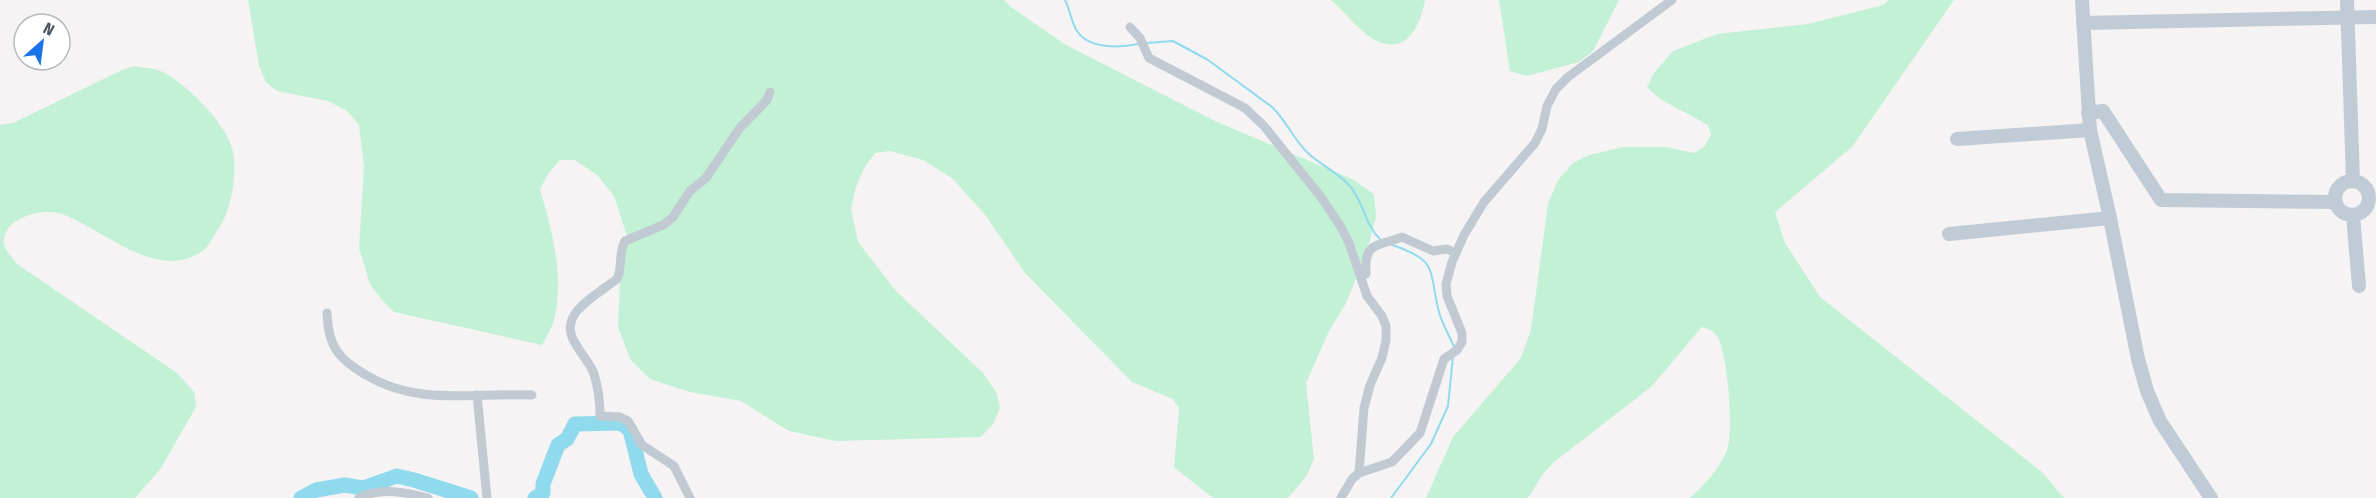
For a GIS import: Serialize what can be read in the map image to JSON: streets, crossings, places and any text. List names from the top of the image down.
{
  "north": "top right"
}
